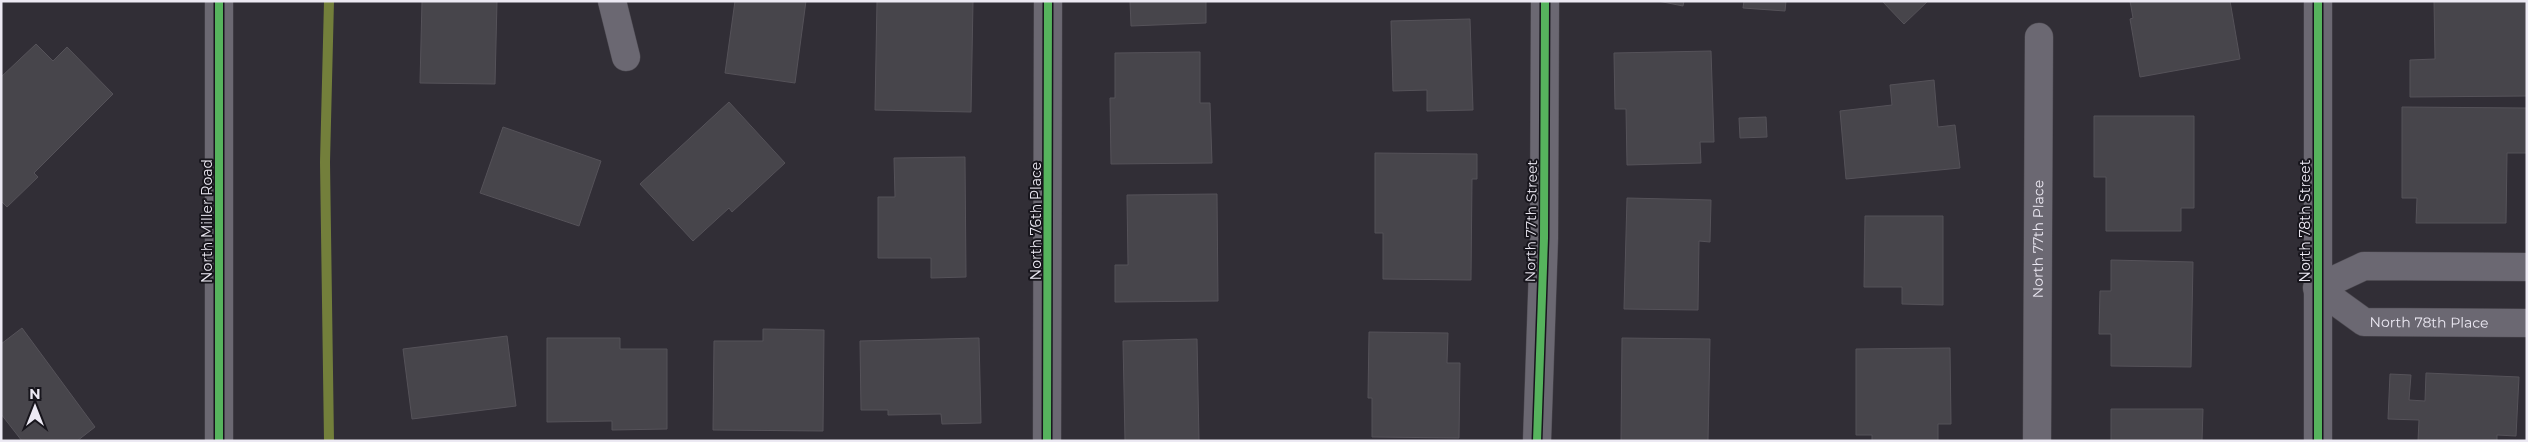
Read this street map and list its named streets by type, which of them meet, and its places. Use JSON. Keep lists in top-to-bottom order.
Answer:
{
  "streets": {
    "street": [
      "North Miller Road",
      "North 76th Place",
      "North 77th Street",
      "North 78th Street",
      "North 77th Place",
      "North 78th Place"
    ]
  },
  "crossings": [
    ["North 78th Street", "North 78th Place"]
  ],
  "north": "top"
}
